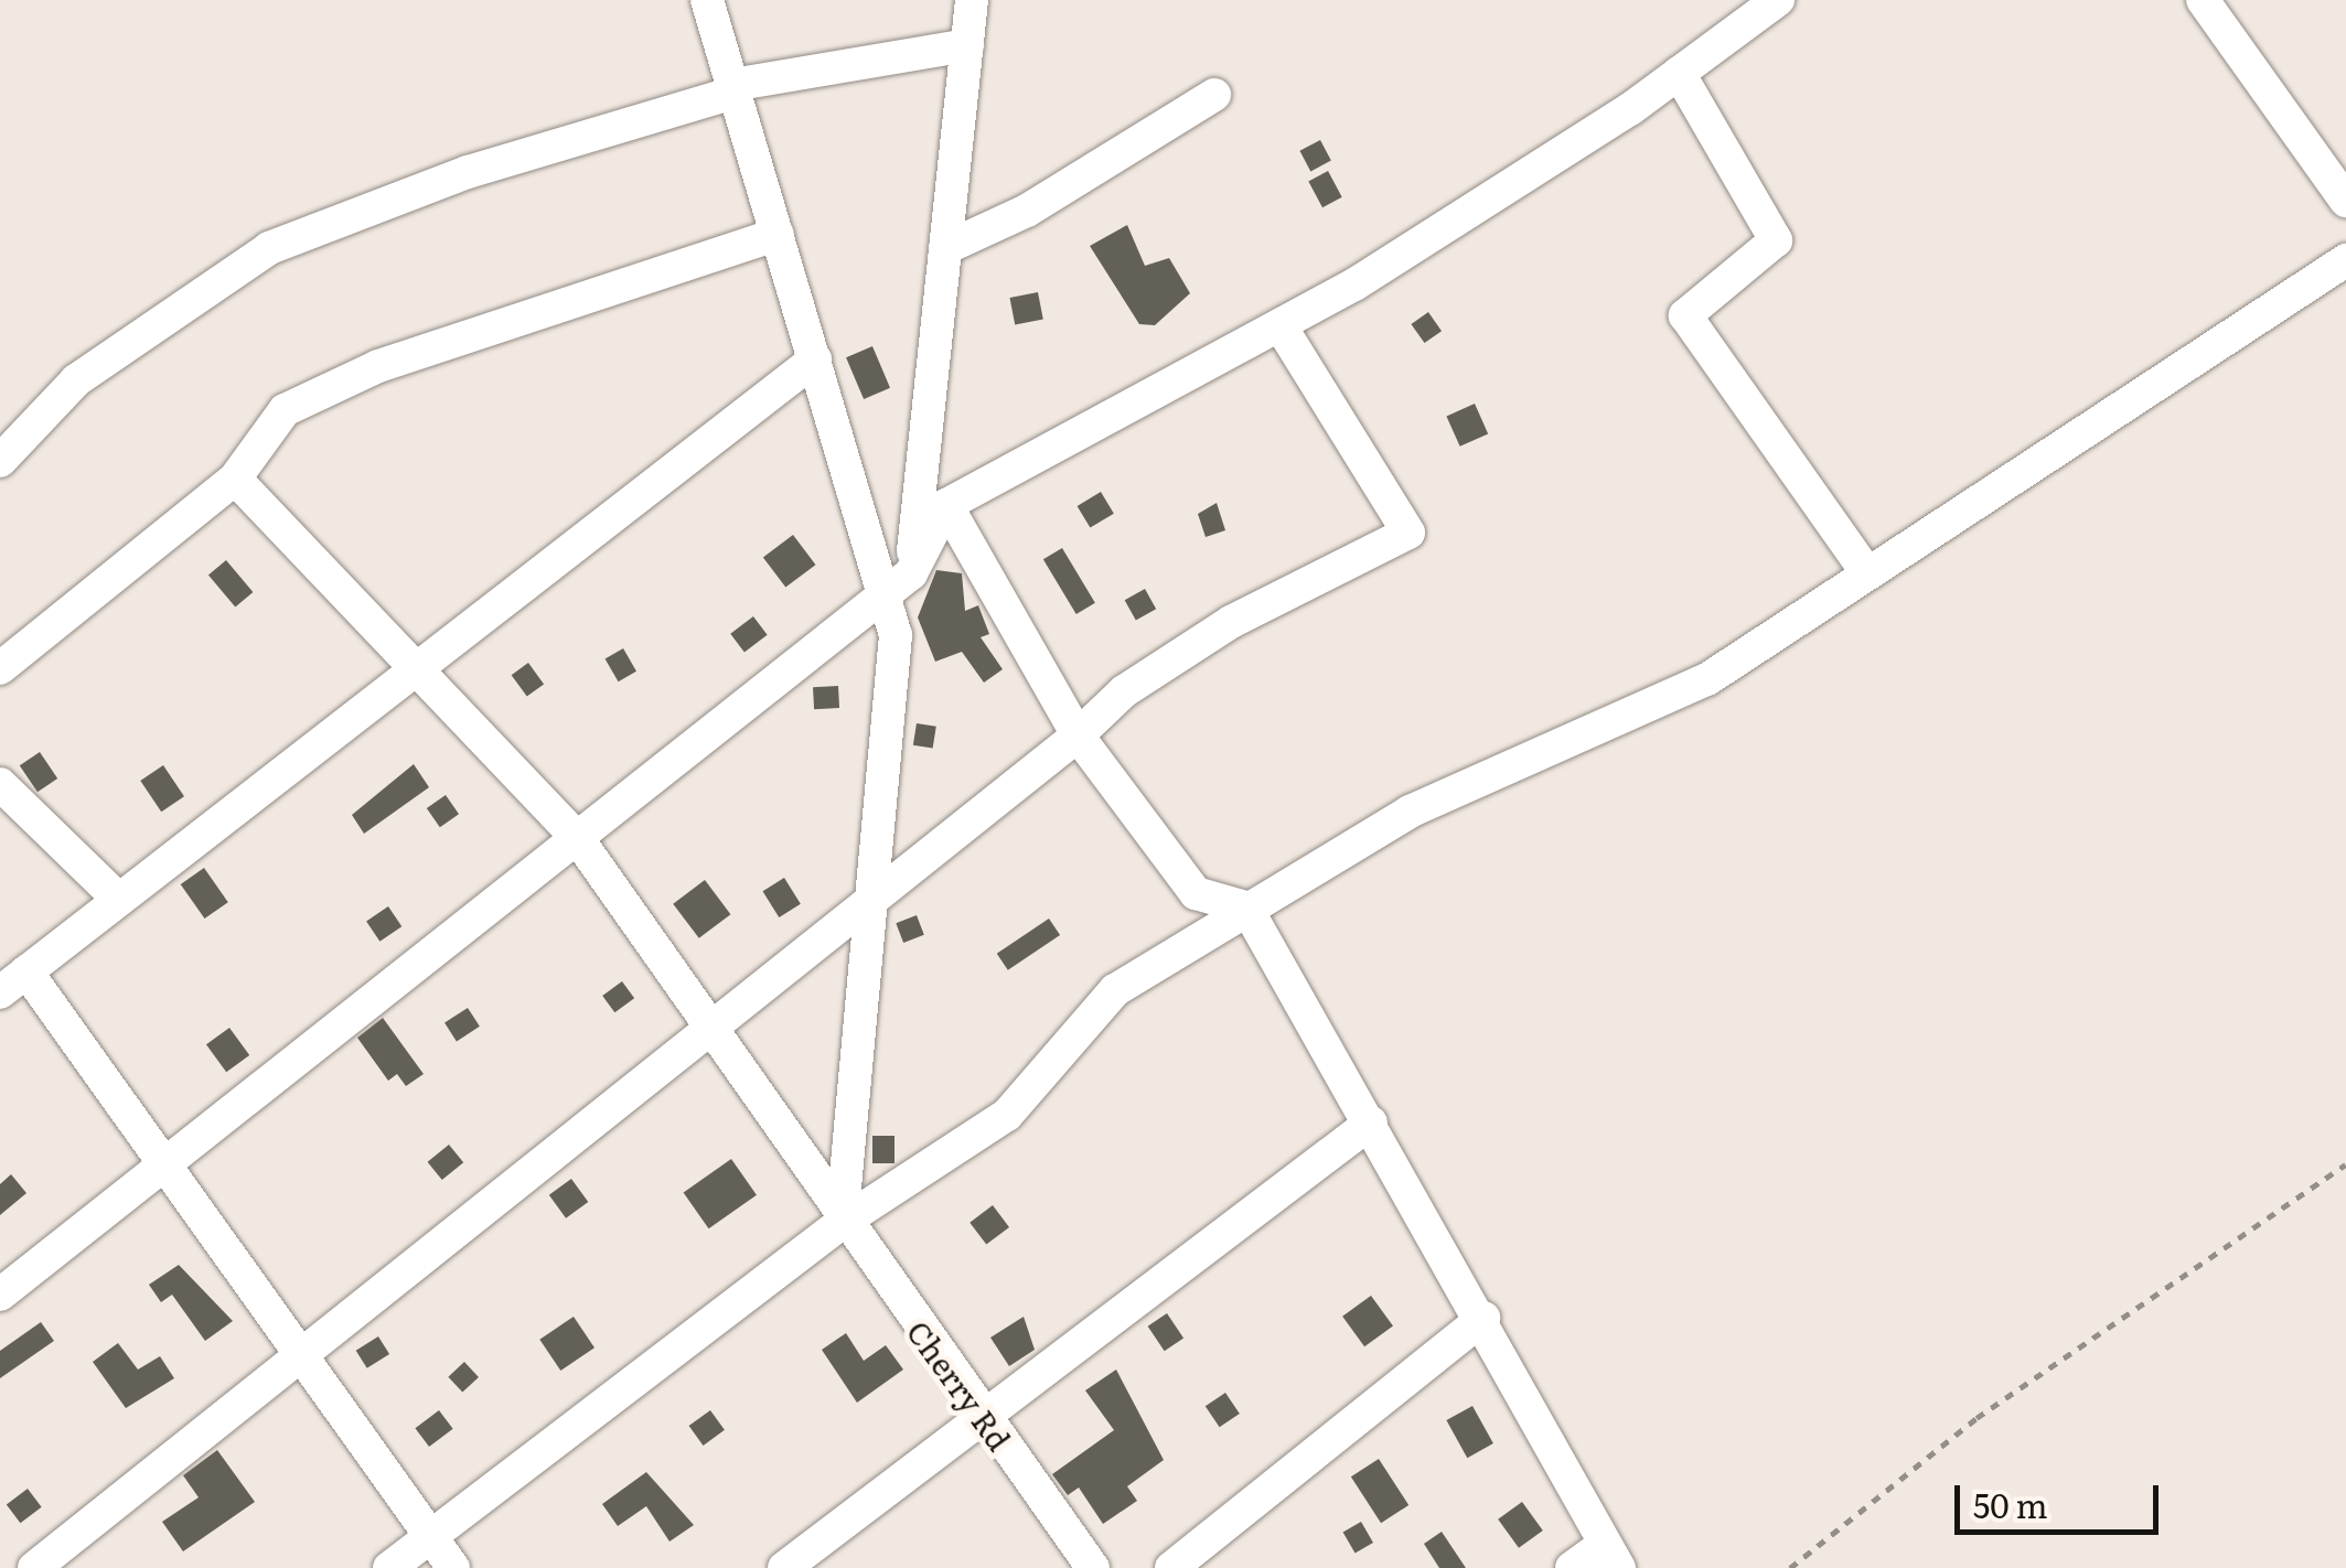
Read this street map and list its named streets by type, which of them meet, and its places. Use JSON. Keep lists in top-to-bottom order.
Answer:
{
  "streets": {
    "street": ["Cherry Rd"]
  },
  "scale_bar": "50 m"
}
